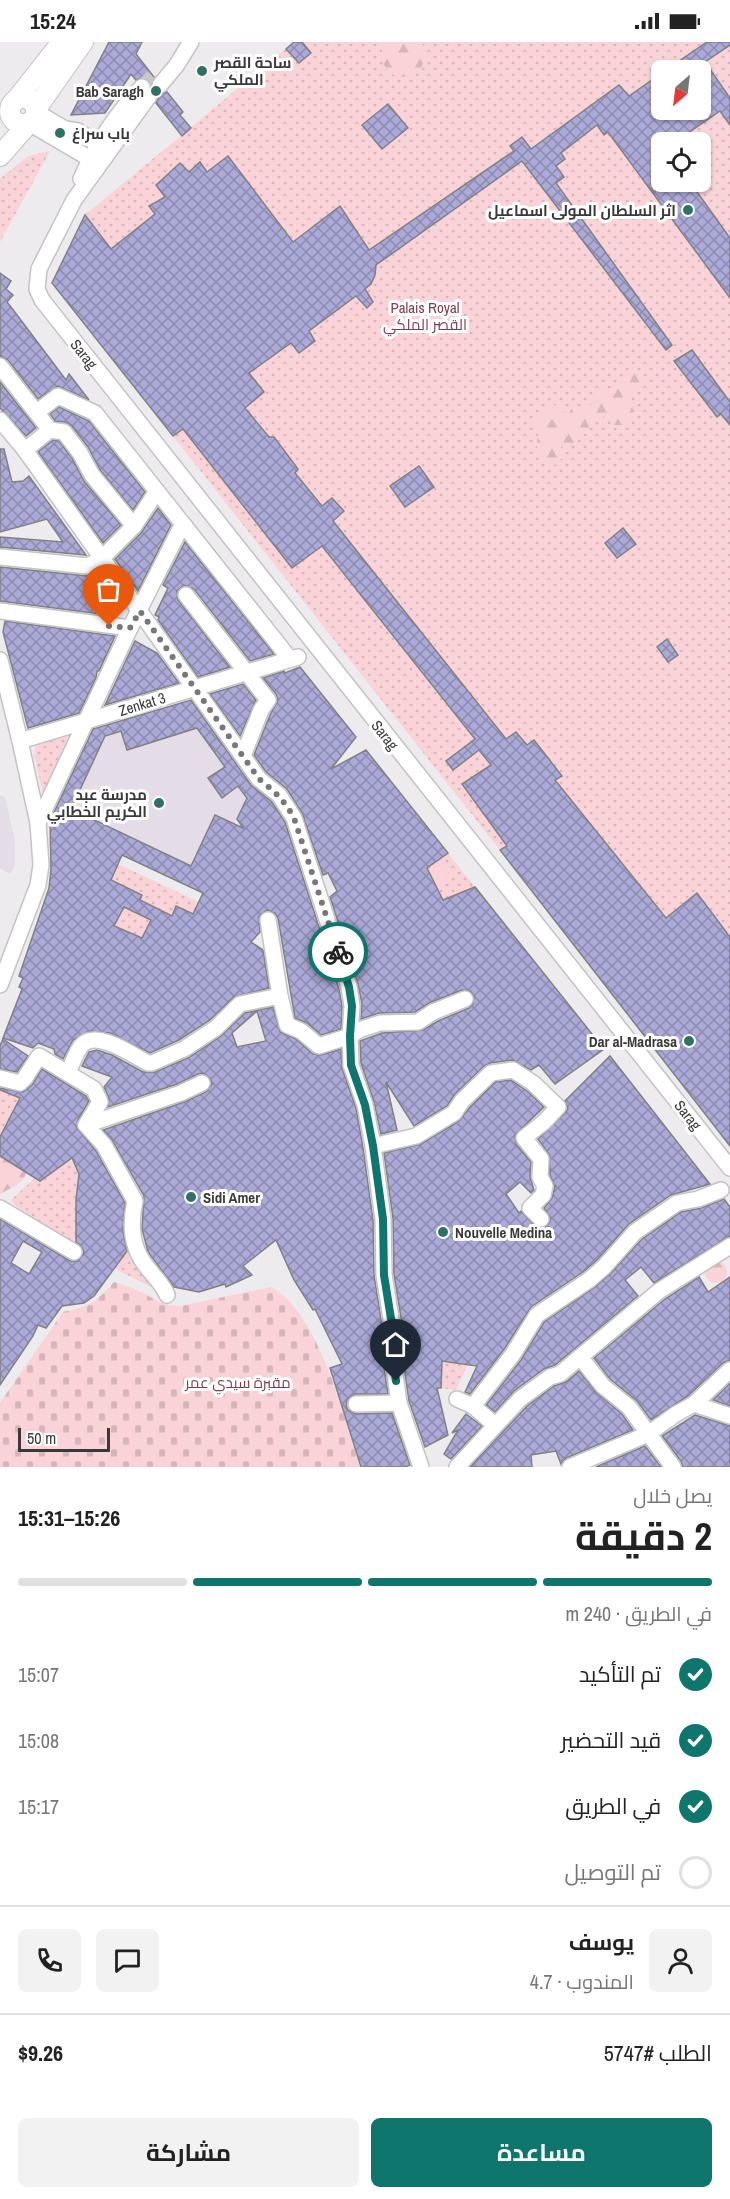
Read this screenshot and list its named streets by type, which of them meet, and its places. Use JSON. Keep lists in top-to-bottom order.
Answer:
{
  "streets": {
    "street": ["Sarag", "Zenkat 3"]
  },
  "parks": ["Palais Royal القصر الملكي", "مقبرة سيدي عمر"],
  "places": [
    "ساحة القصر الملكي",
    "Bab Saragh",
    "باب سراغ",
    "اثر السلطان المولى اسماعيل",
    "مدرسة عبد الكريم الخطابي",
    "Dar al-Madrasa",
    "Sidi Amer",
    "Nouvelle Medina"
  ],
  "scale_bar": "50 m",
  "north": "bottom left",
  "page": {
    "status": "15:24",
    "scale": "50 m",
    "heading": ["2 دقيقة", "يصل خلال", "15:26–15:31"],
    "panel": [
      "يوسف",
      "المندوب · 4.7",
      "الطلب #5747",
      "$9.26"
    ],
    "bar": "في الطريق · 240 m",
    "list": [
      ["تم التأكيد", "15:07"],
      ["قيد التحضير", "15:08"],
      ["في الطريق", "15:17"],
      "تم التوصيل"
    ],
    "buttons": ["مساعدة", "مشاركة"]
  }
}
